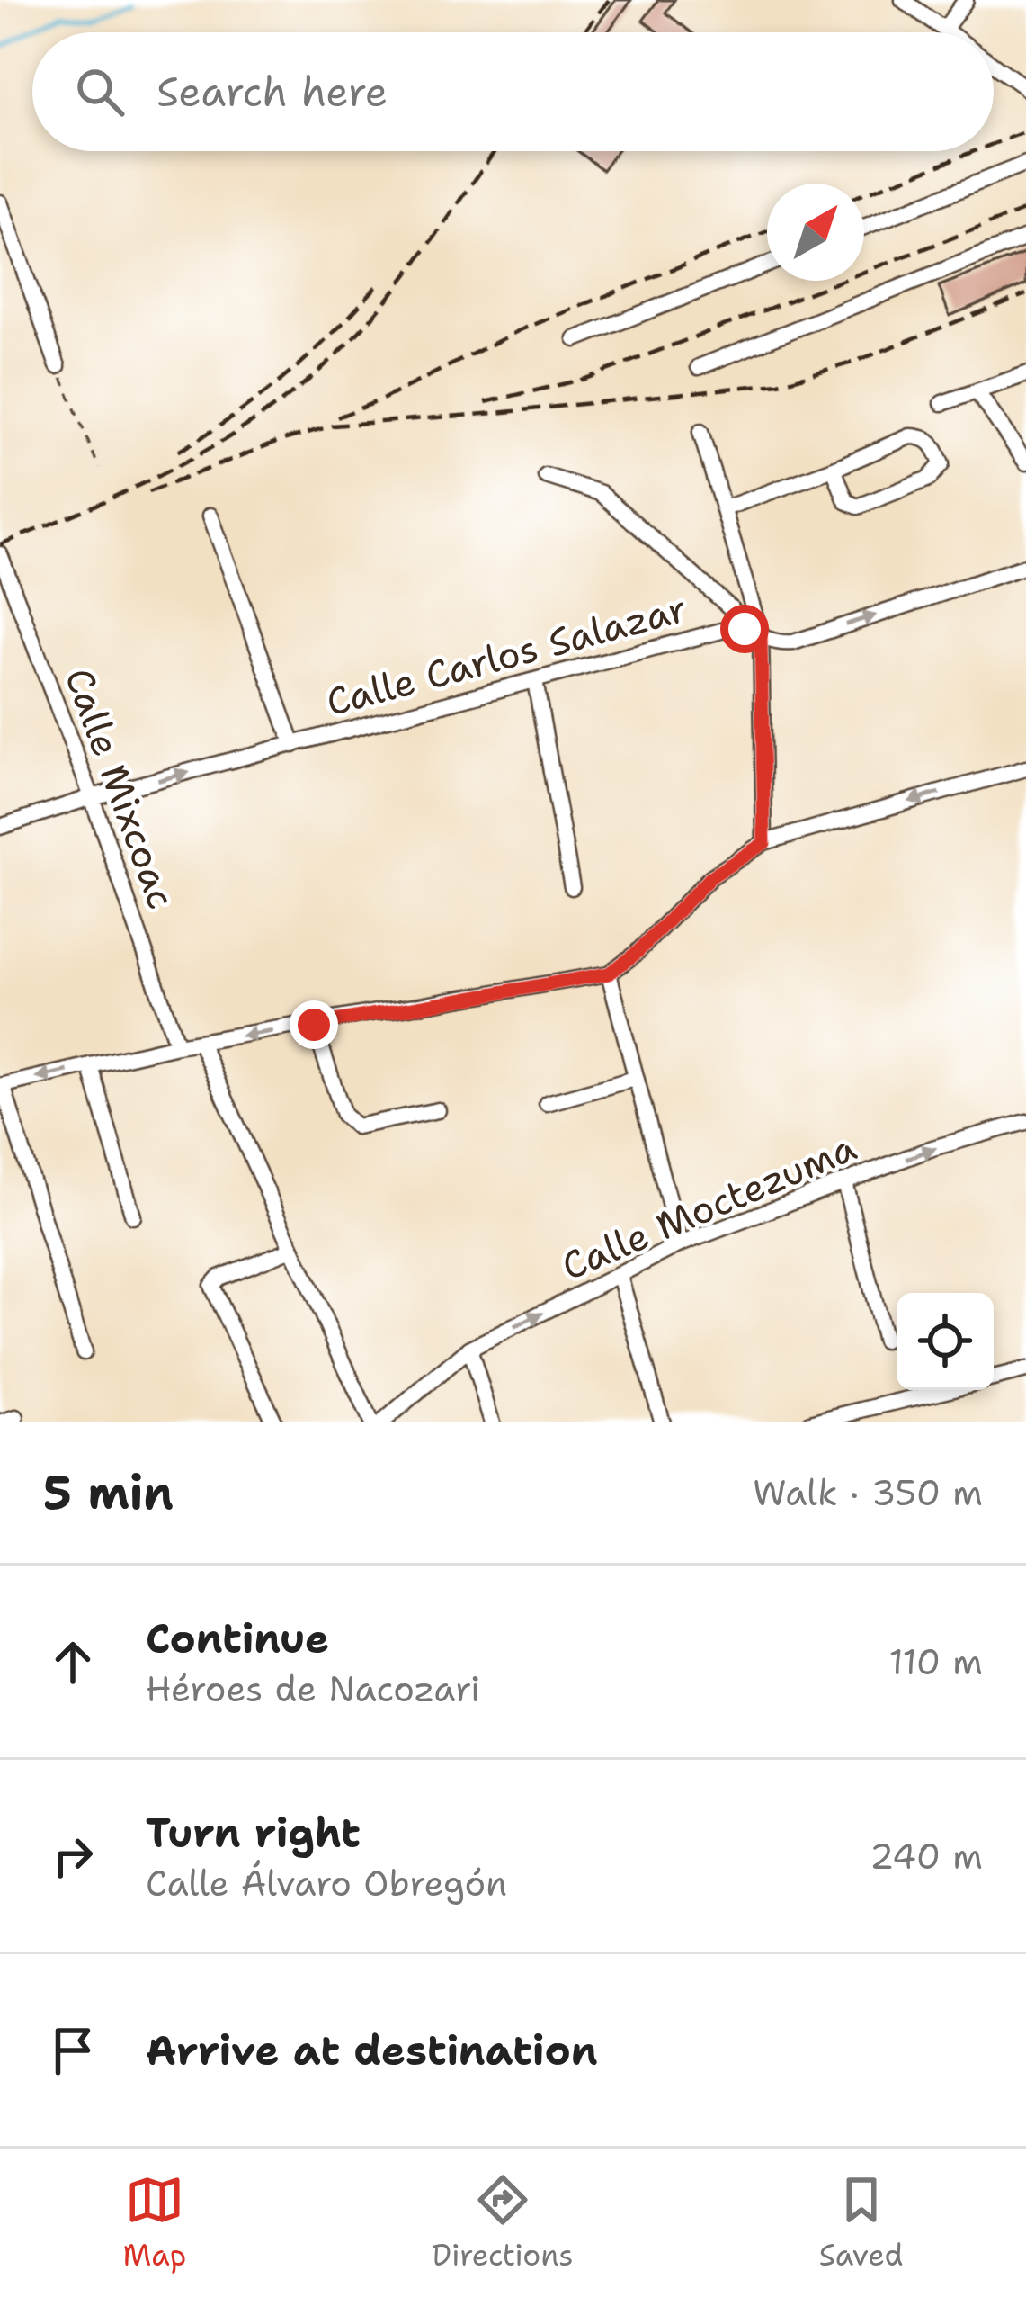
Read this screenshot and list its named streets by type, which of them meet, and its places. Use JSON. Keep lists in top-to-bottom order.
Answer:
{
  "streets": {
    "street": ["Calle Carlos Salazar", "Calle Mixcoac", "Calle Moctezuma"]
  },
  "crossings": [
    ["Calle Carlos Salazar", "Calle Mixcoac"]
  ],
  "one_way": ["Calle Carlos Salazar", "Calle Moctezuma"],
  "north": "top right",
  "page": {
    "search": "Search here",
    "heading": ["5 min", "Walk · 350 m"],
    "list": [
      ["Continue", "Héroes de Nacozari", "110 m"],
      ["Turn right", "Calle Álvaro Obregón", "240 m"],
      "Arrive at destination"
    ],
    "nav": ["Map", "Directions", "Saved"]
  }
}
